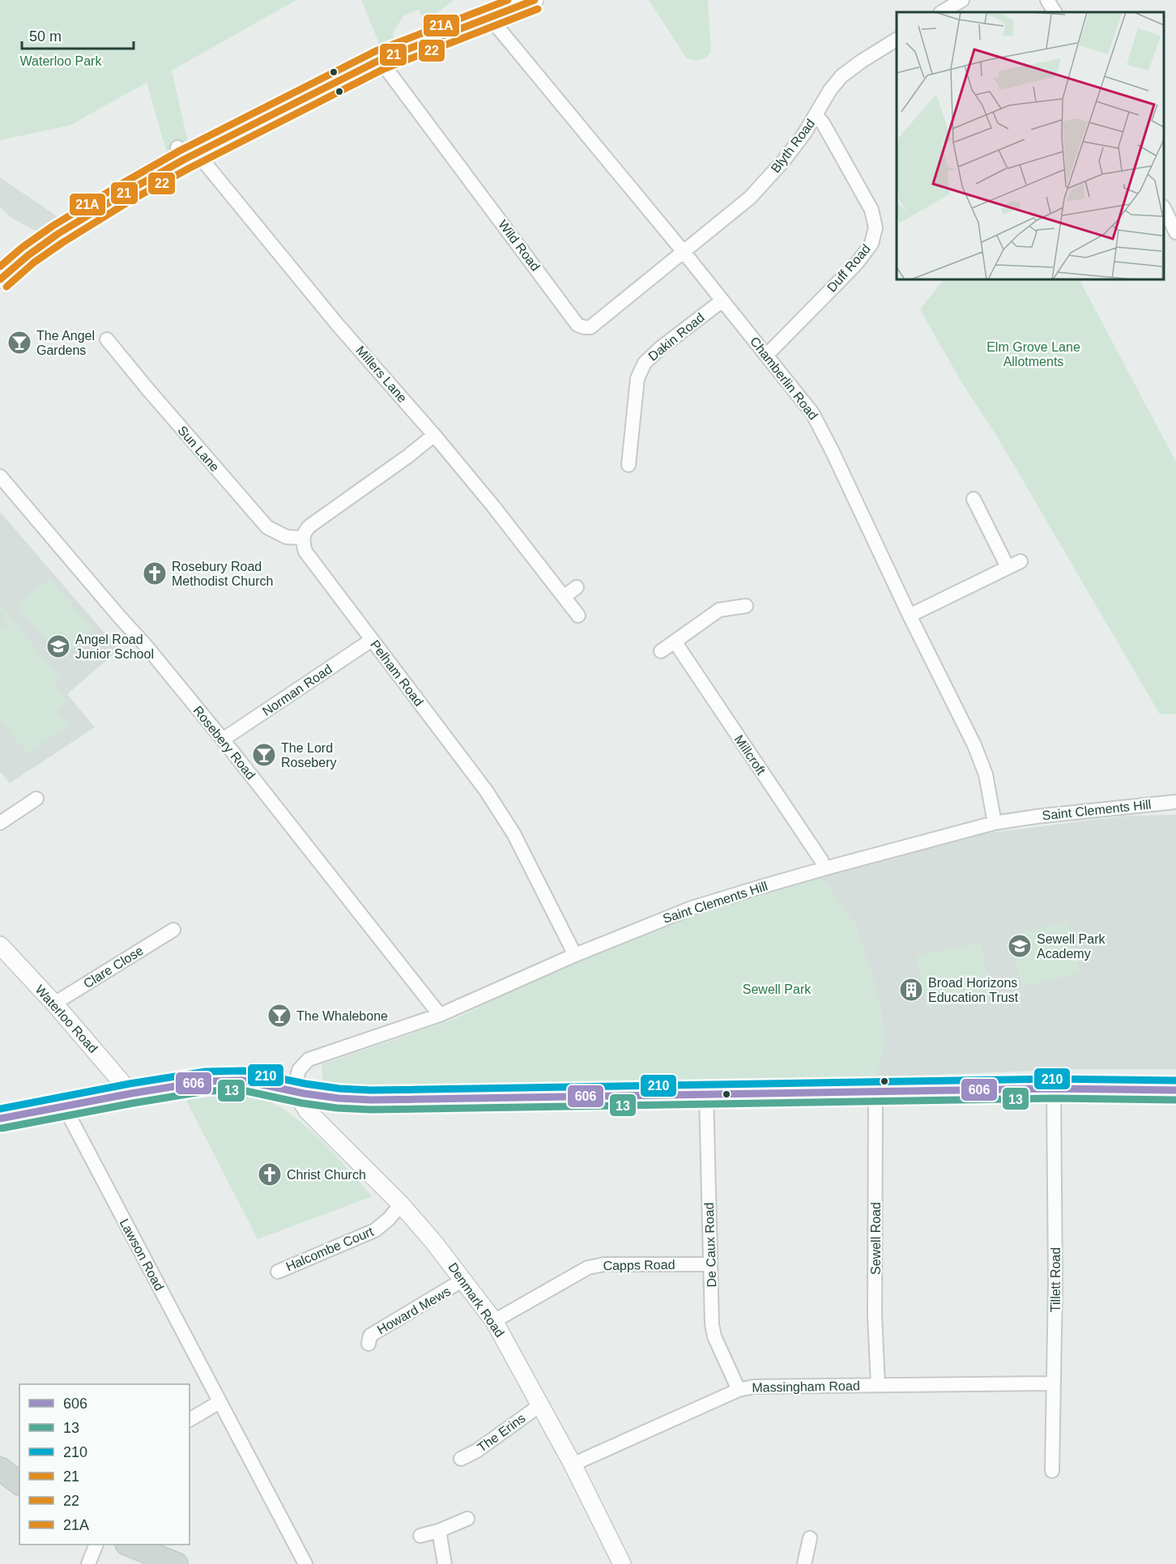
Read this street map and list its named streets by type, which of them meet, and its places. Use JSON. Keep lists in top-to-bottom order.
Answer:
{
  "streets": {
    "street": [
      "Blyth Road",
      "Wild Road",
      "Duff Road",
      "Dakin Road",
      "Millers Lane",
      "Chamberlin Road",
      "Sun Lane",
      "Pelham Road",
      "Norman Road",
      "Rosebery Road",
      "Millcroft",
      "Saint Clements Hill",
      "Clare Close",
      "Waterloo Road",
      "Sewell Road",
      "De Caux Road",
      "Halcombe Court",
      "Lawson Road",
      "Capps Road",
      "Tillett Road",
      "Denmark Road",
      "Howard Mews",
      "Massingham Road",
      "The Erins"
    ]
  },
  "crossings": [
    ["Blyth Road", "Wild Road"],
    ["Blyth Road", "Duff Road"],
    ["Blyth Road", "Chamberlin Road"],
    ["Wild Road", "Chamberlin Road"],
    ["Duff Road", "Chamberlin Road"],
    ["Dakin Road", "Chamberlin Road"],
    ["Chamberlin Road", "Saint Clements Hill"],
    ["Sun Lane", "Pelham Road"],
    ["Pelham Road", "Norman Road"],
    ["Pelham Road", "Saint Clements Hill"],
    ["Norman Road", "Rosebery Road"],
    ["Rosebery Road", "Saint Clements Hill"],
    ["Millcroft", "Saint Clements Hill"],
    ["Saint Clements Hill", "Denmark Road"],
    ["Clare Close", "Waterloo Road"],
    ["Sewell Road", "Massingham Road"],
    ["De Caux Road", "Capps Road"],
    ["De Caux Road", "Massingham Road"],
    ["Halcombe Court", "Denmark Road"],
    ["Capps Road", "Denmark Road"],
    ["Tillett Road", "Massingham Road"],
    ["Denmark Road", "Howard Mews"],
    ["Denmark Road", "Massingham Road"],
    ["Denmark Road", "The Erins"]
  ],
  "parks": ["Waterloo Park", "Elm Grove Lane Allotments", "Sewell Park"],
  "places": {
    "bar": ["The Angel Gardens", "The Lord Rosebery", "The Whalebone"],
    "church": ["Rosebury Road Methodist Church", "Christ Church"],
    "school or university": ["Angel Road Junior School", "Sewell Park Academy"],
    "building": ["Broad Horizons Education Trust"]
  },
  "lines": [
    "transit line 21",
    "transit line 21A",
    "transit line 22",
    "transit line 210",
    "transit line 606",
    "transit line 13"
  ],
  "legend": [
    "606",
    "13",
    "210",
    "21",
    "22",
    "21A"
  ],
  "scale_bar": "50 m"
}
